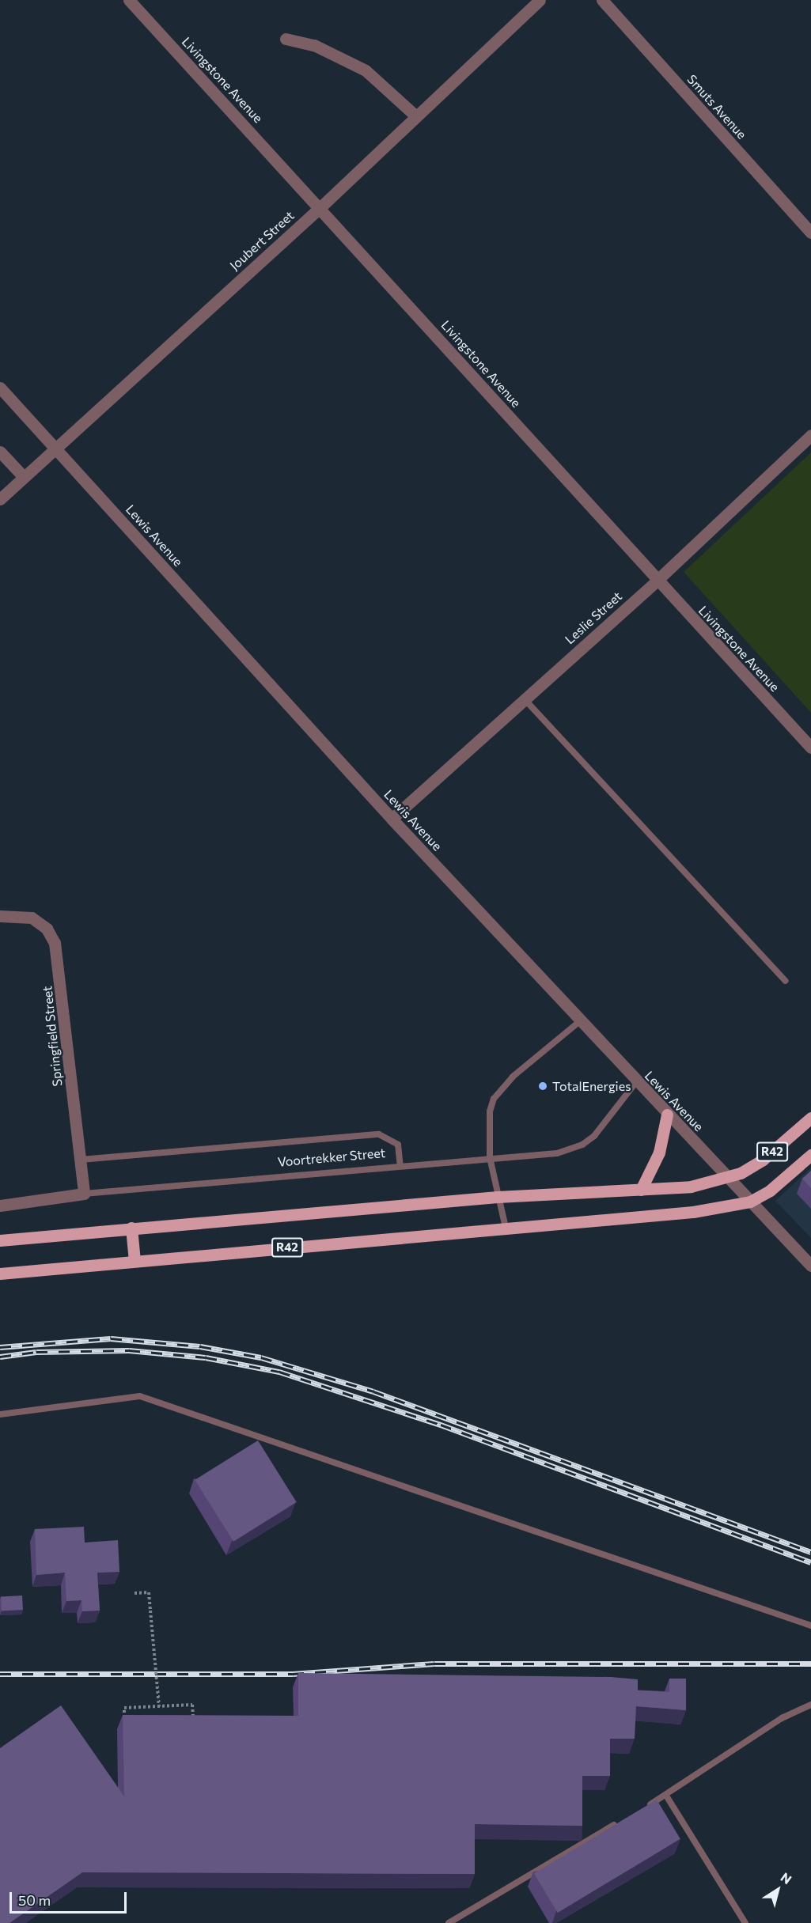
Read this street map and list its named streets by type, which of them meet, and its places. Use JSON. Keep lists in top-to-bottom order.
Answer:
{
  "streets": {
    "main road": ["R42"],
    "street": [
      "Livingstone Avenue",
      "Smuts Avenue",
      "Joubert Street",
      "Lewis Avenue",
      "Leslie Street",
      "Springfield Street",
      "Voortrekker Street"
    ]
  },
  "crossings": [
    ["Livingstone Avenue", "Joubert Street"],
    ["Livingstone Avenue", "Leslie Street"],
    ["Joubert Street", "Lewis Avenue"],
    ["Lewis Avenue", "Leslie Street"],
    ["Lewis Avenue", "R42"],
    ["Lewis Avenue", "Voortrekker Street"],
    ["Springfield Street", "Voortrekker Street"]
  ],
  "places": ["TotalEnergies"],
  "scale_bar": "50 m",
  "north": "top right"
}
